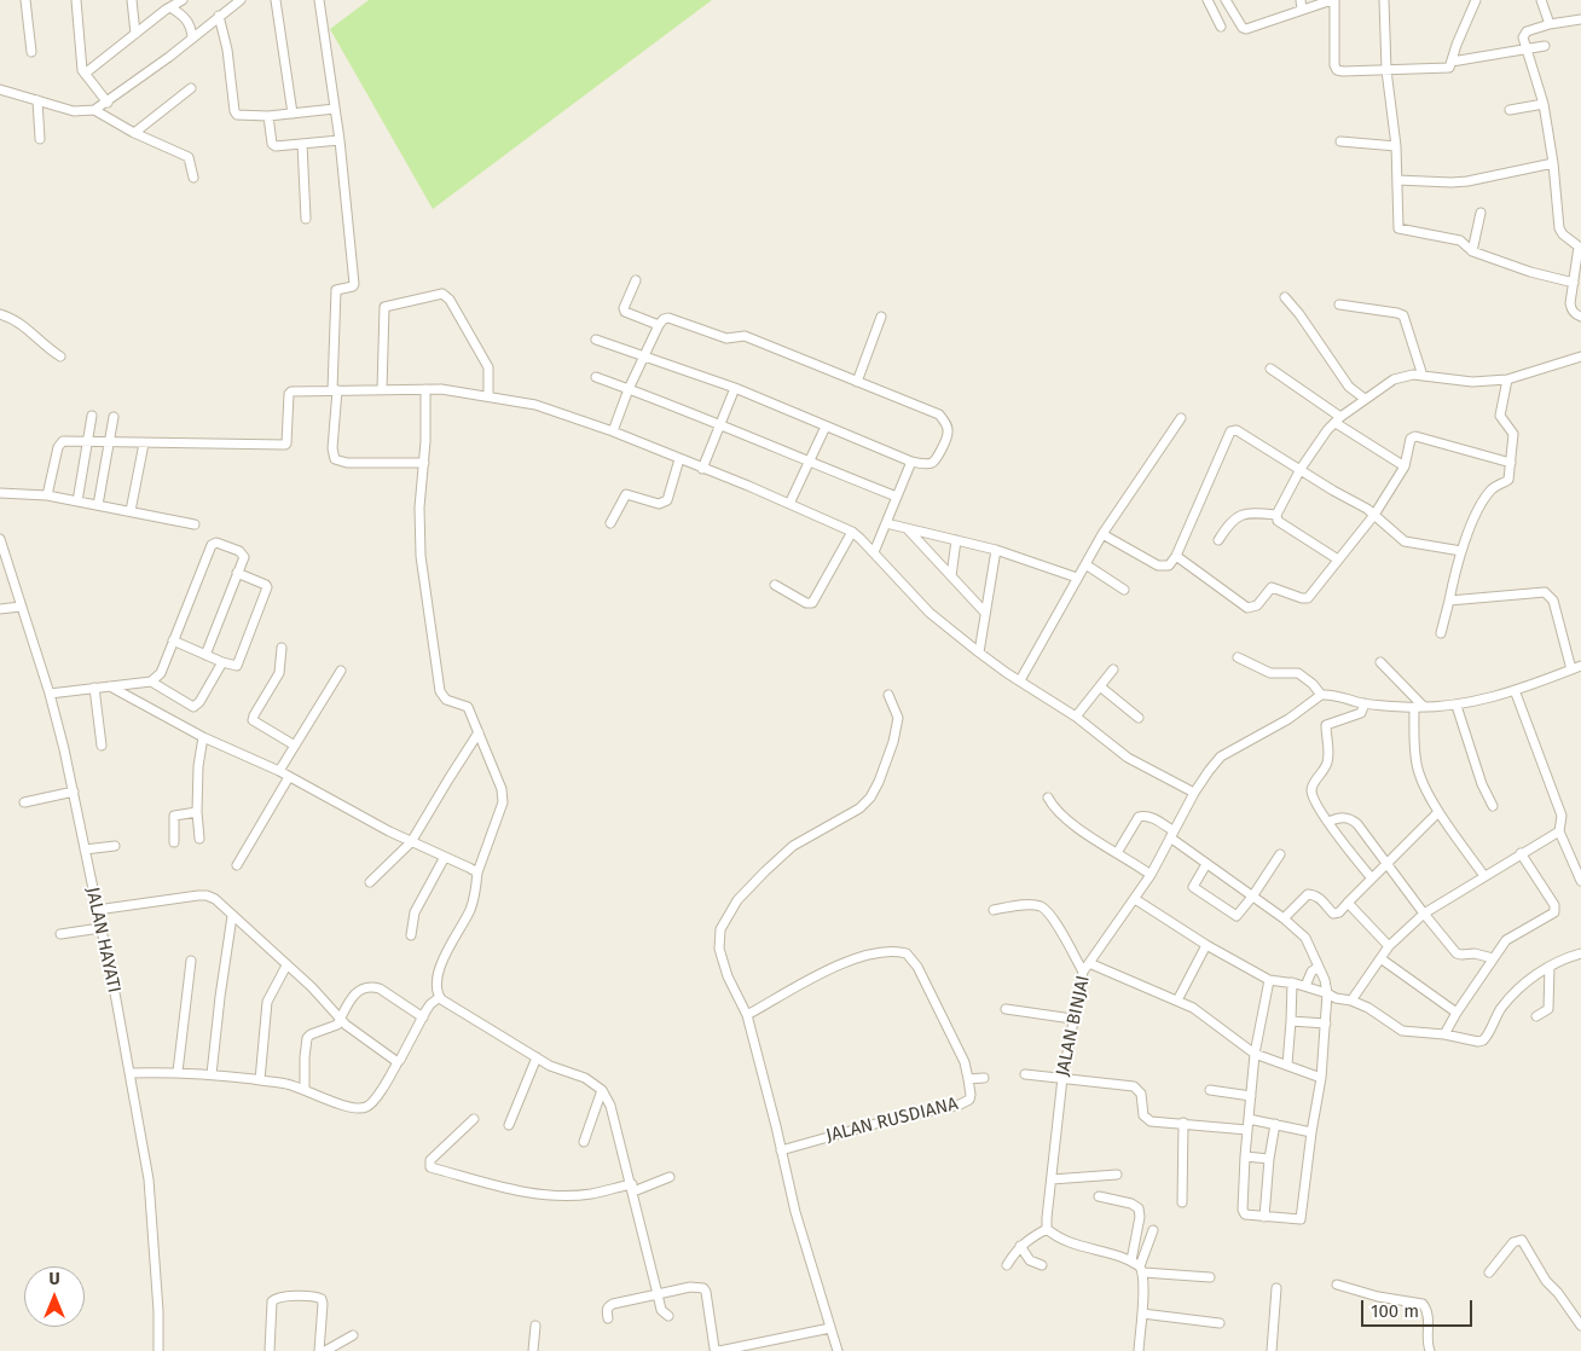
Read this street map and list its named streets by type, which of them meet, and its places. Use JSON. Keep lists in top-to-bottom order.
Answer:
{
  "streets": {
    "street": ["JALAN HAYATI", "JALAN BINJAI", "JALAN RUSDIANA"]
  },
  "scale_bar": "100 m",
  "north": "top"
}
